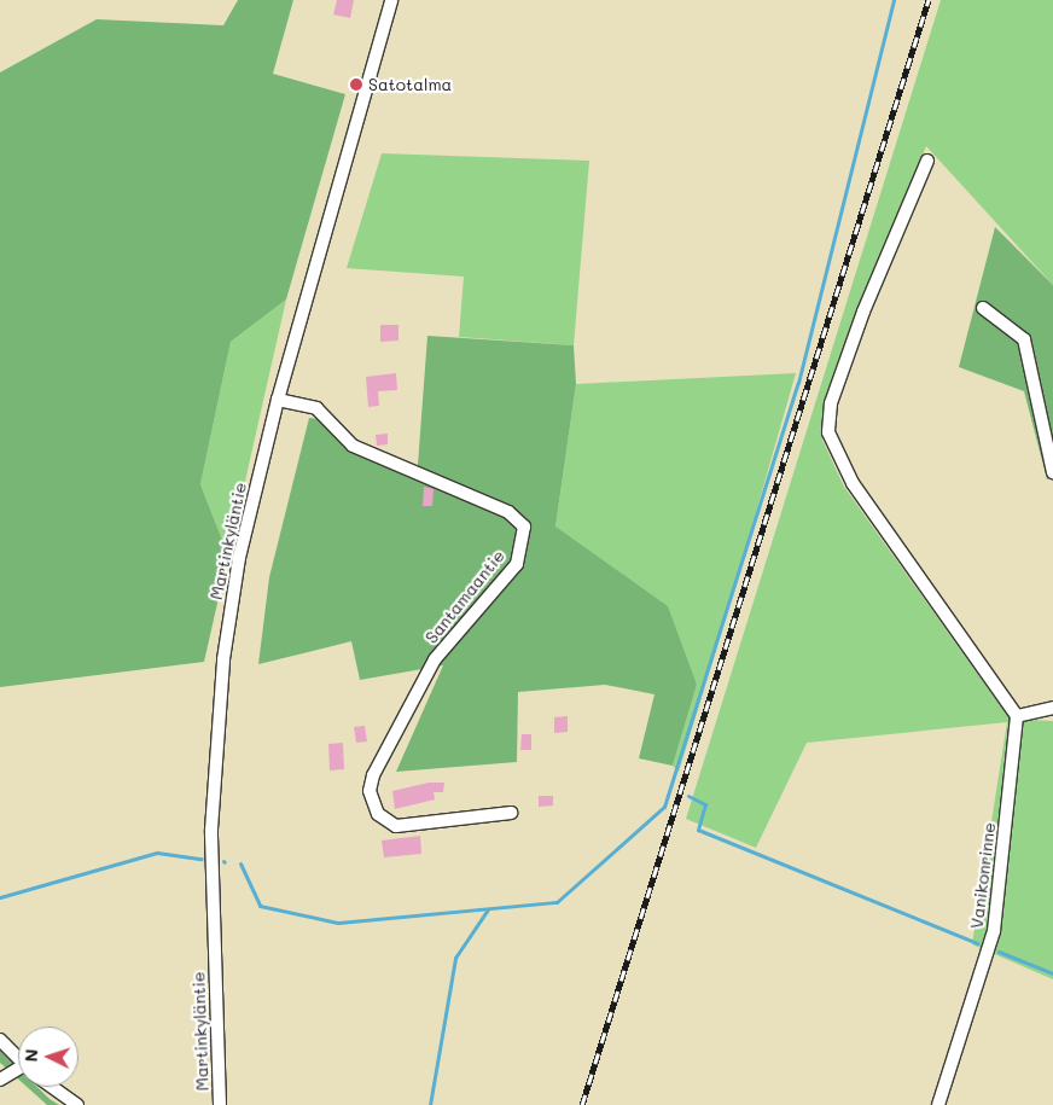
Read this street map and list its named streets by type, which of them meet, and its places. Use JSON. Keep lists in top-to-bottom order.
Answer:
{
  "streets": {
    "street": ["Martinkyläntie", "Santamaantie", "Vanikonrinne"]
  },
  "crossings": [
    ["Martinkyläntie", "Santamaantie"]
  ],
  "places": ["Satotalma"],
  "north": "left"
}
